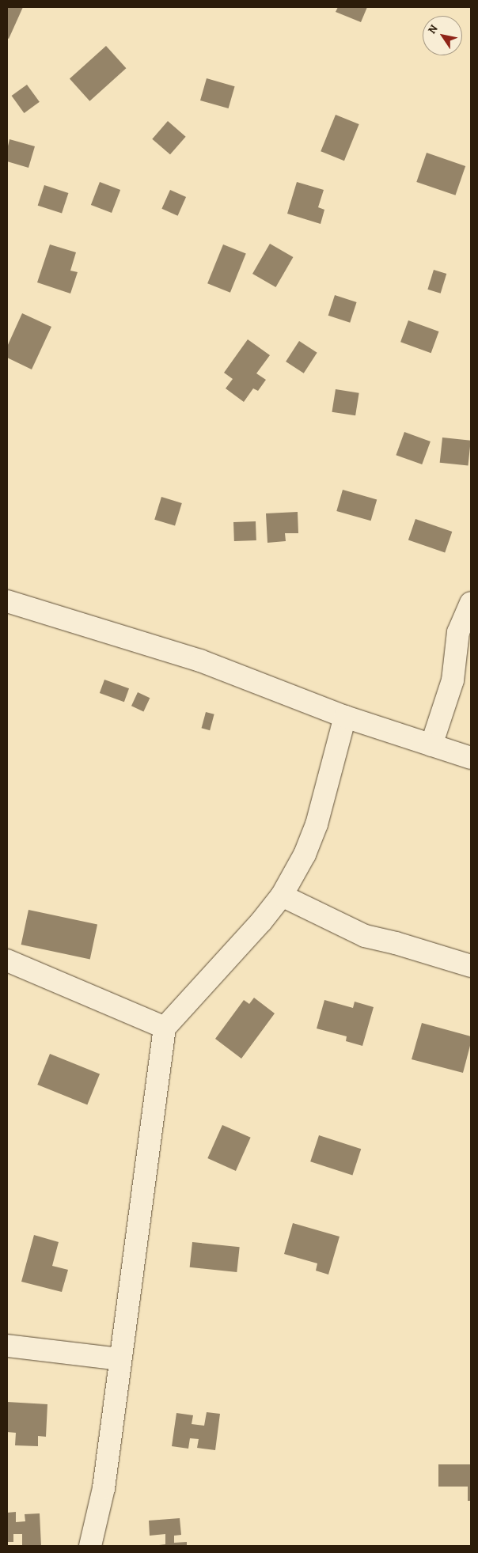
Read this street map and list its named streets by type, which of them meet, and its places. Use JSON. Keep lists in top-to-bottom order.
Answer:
{
  "north": "top left"
}
